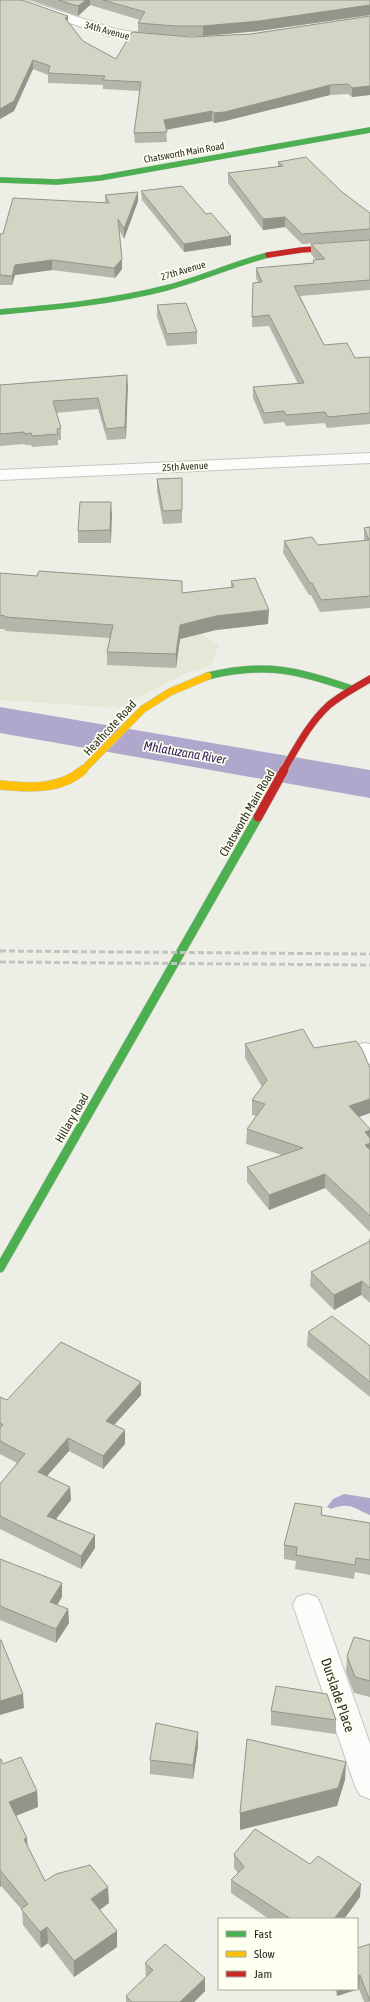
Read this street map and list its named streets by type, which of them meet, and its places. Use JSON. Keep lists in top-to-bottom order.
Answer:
{
  "streets": {
    "street": [
      "34th Avenue",
      "Chatsworth Main Road",
      "27th Avenue",
      "25th Avenue",
      "Heathcote Road",
      "Hillary Road",
      "Durslade Place"
    ]
  },
  "crossings": [
    ["Chatsworth Main Road", "Heathcote Road"],
    ["Chatsworth Main Road", "Hillary Road"]
  ],
  "water": ["Mhlatuzana River"],
  "legend": ["Fast", "Slow", "Jam"]
}
